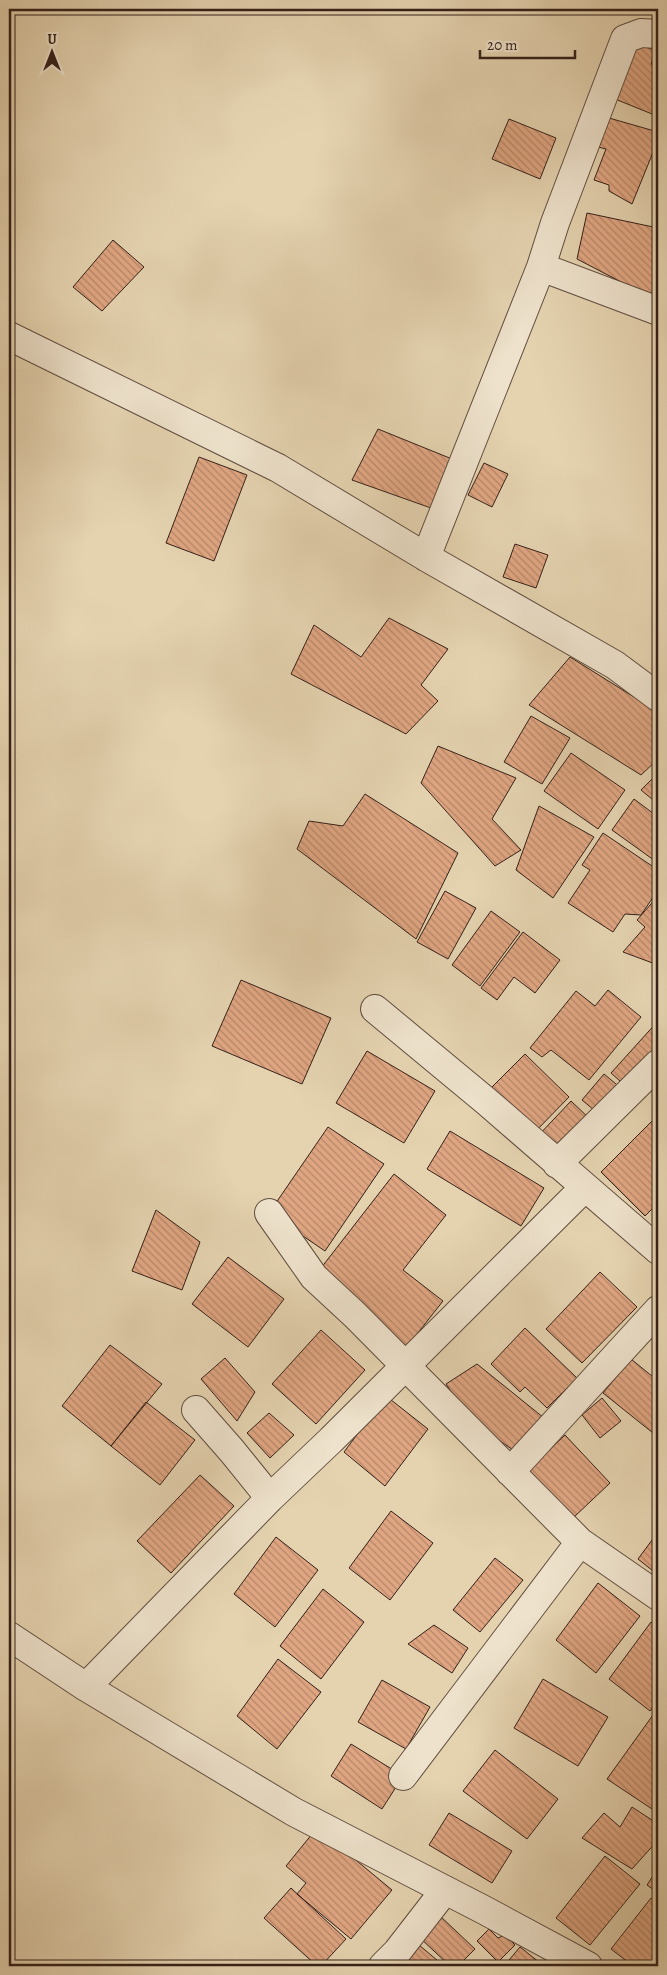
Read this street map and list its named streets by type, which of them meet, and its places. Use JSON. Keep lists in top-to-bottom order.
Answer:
{
  "scale_bar": "20 m",
  "north": "top"
}
